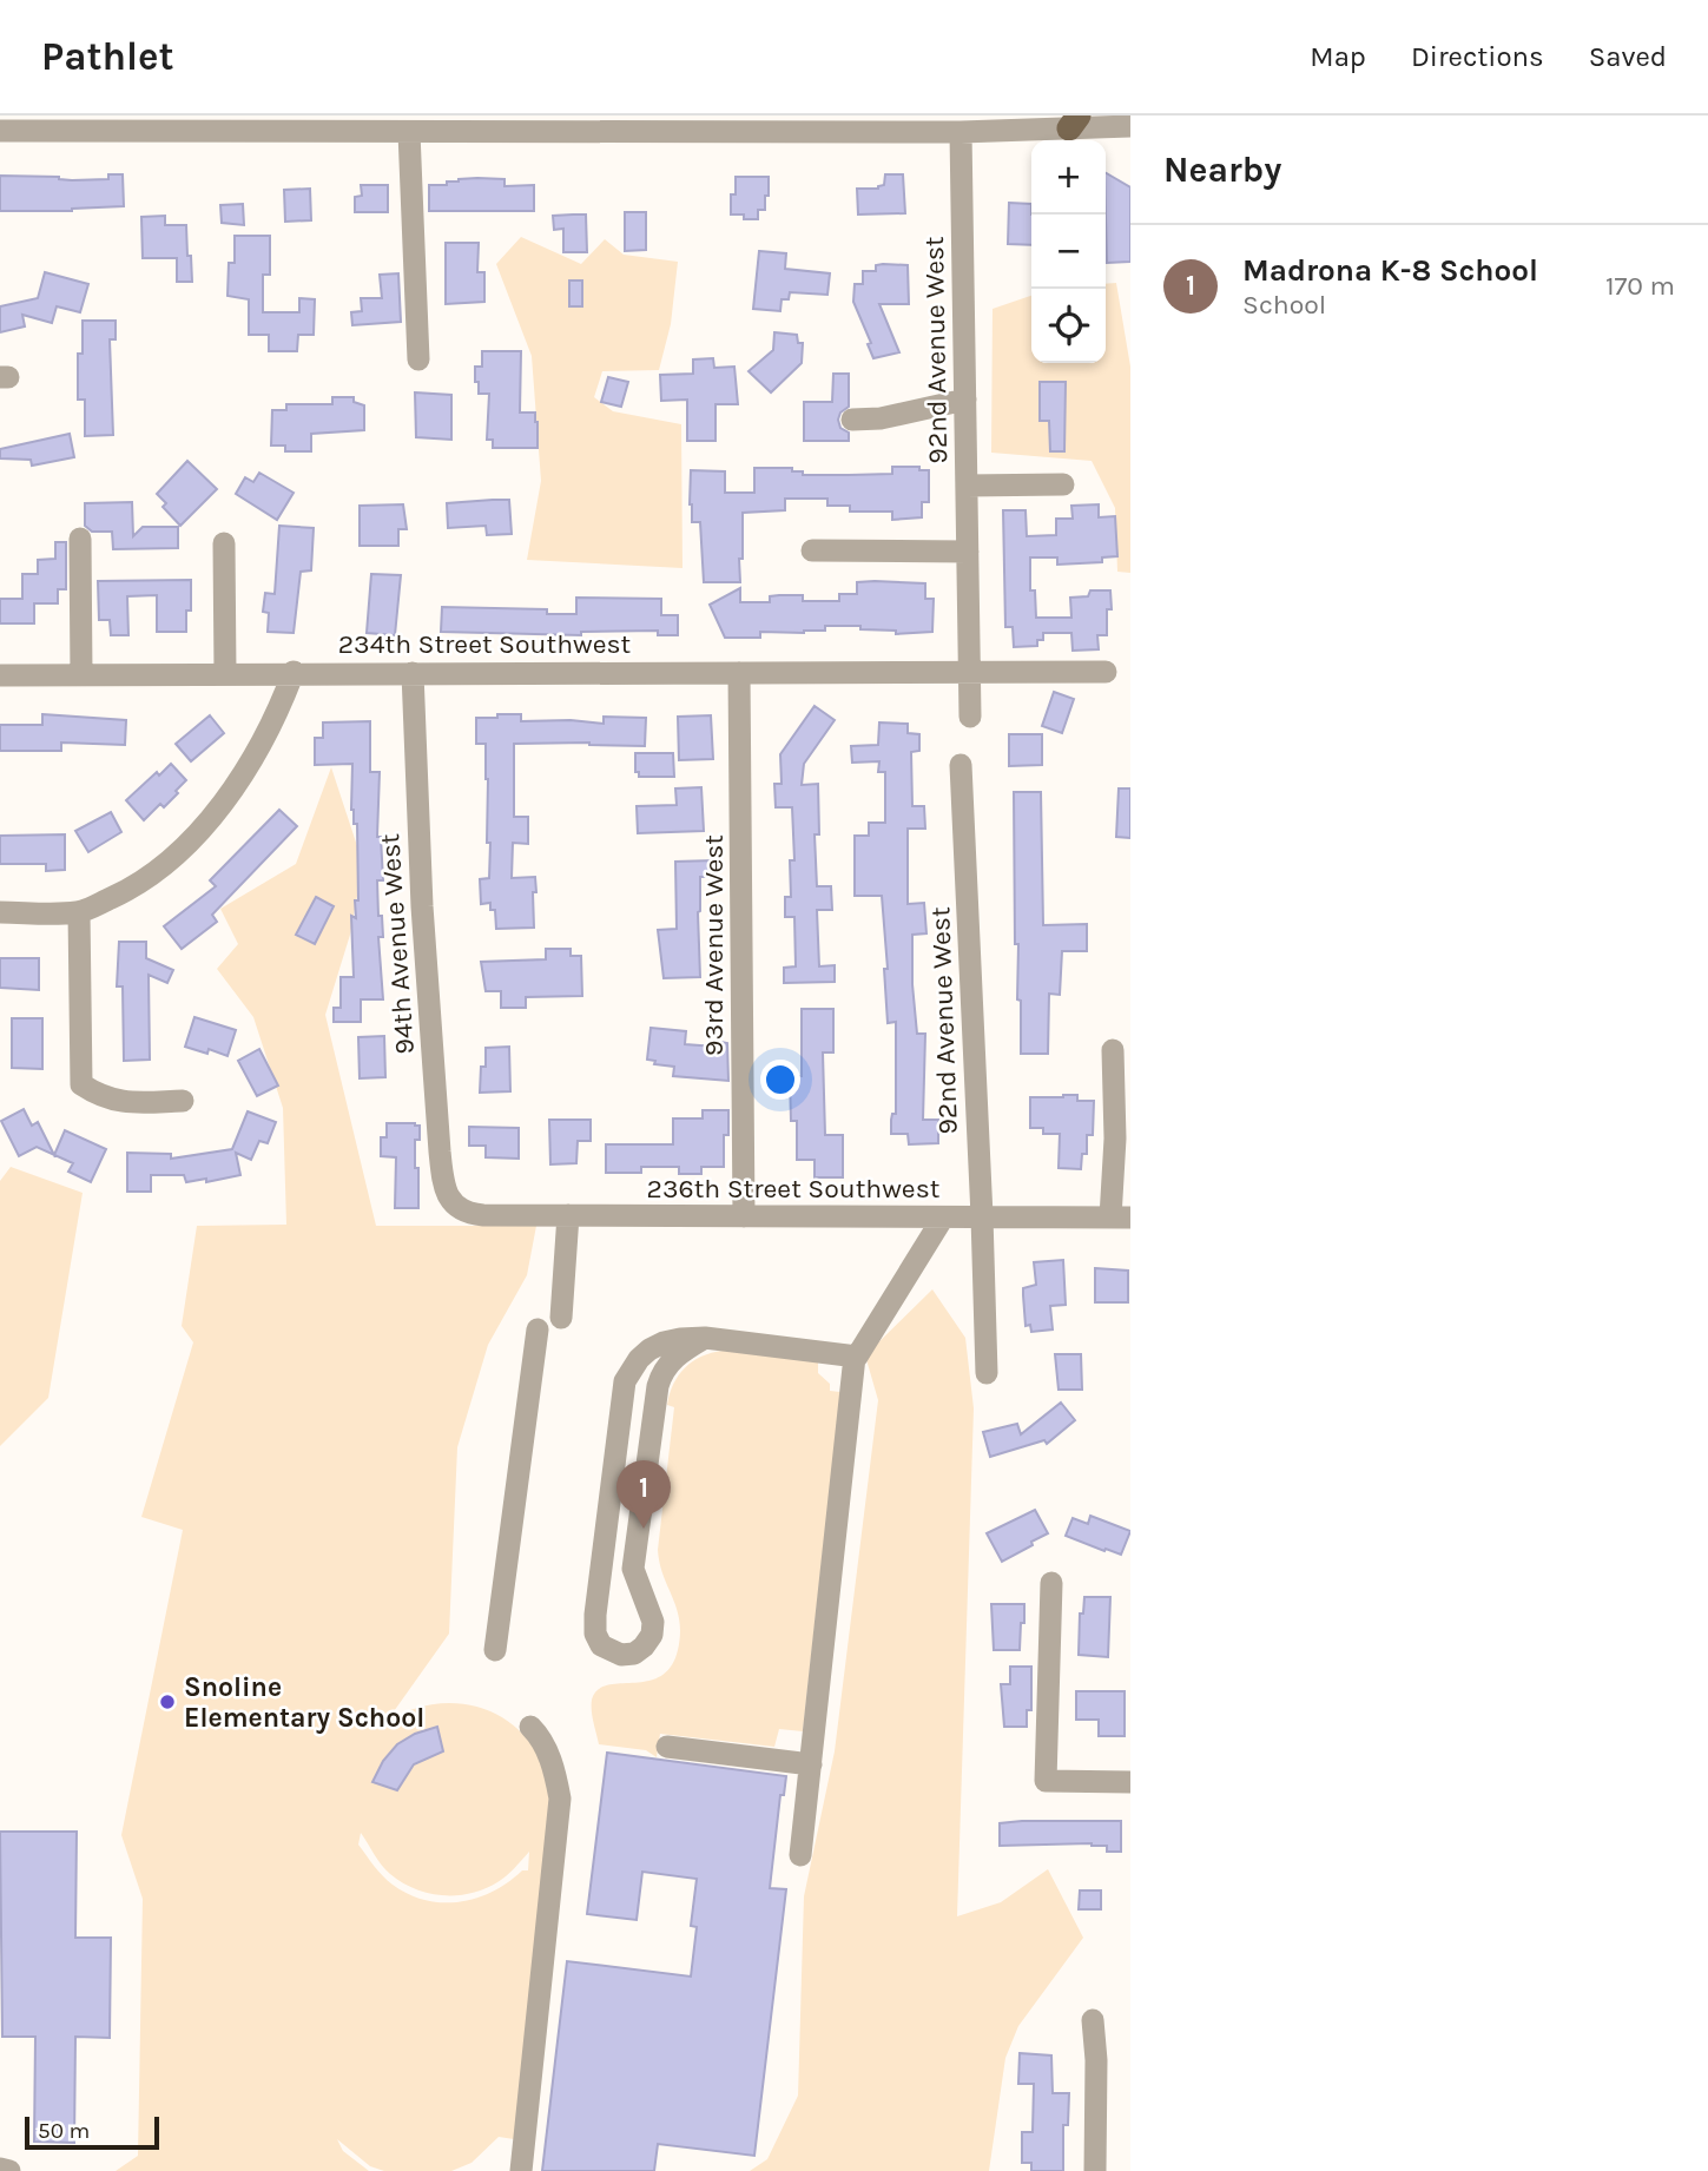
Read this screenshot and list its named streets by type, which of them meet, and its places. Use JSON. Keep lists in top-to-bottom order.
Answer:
{
  "streets": {
    "street": [
      "92nd Avenue West",
      "234th Street Southwest",
      "94th Avenue West",
      "93rd Avenue West",
      "236th Street Southwest"
    ]
  },
  "crossings": [
    ["92nd Avenue West", "234th Street Southwest"],
    ["92nd Avenue West", "236th Street Southwest"],
    ["234th Street Southwest", "94th Avenue West"],
    ["234th Street Southwest", "93rd Avenue West"],
    ["94th Avenue West", "236th Street Southwest"],
    ["93rd Avenue West", "236th Street Southwest"]
  ],
  "places": ["Snoline Elementary School"],
  "scale_bar": "50 m",
  "page": {
    "header": "Pathlet",
    "nav": ["Map", "Directions", "Saved"],
    "heading": "Nearby",
    "map_buttons": ["+", "−"],
    "list": [
      {
        "mark": "1",
        "name": "Madrona K-8 School",
        "note": "School",
        "value": "170 m"
      }
    ],
    "pins": "1",
    "scale": "50 m"
  }
}
